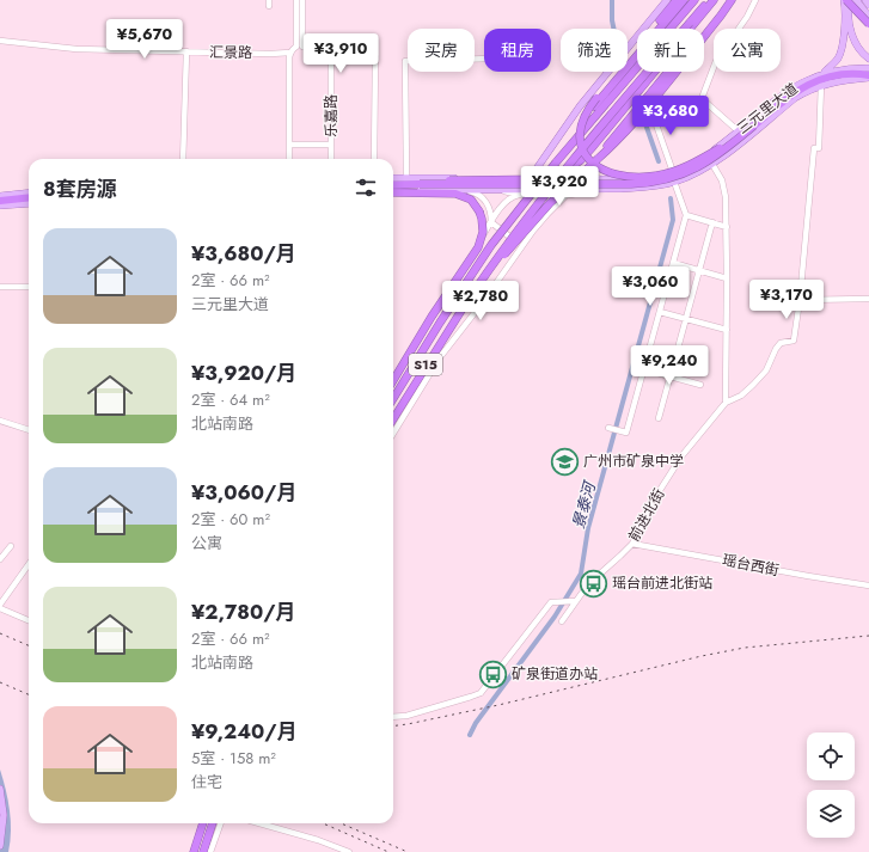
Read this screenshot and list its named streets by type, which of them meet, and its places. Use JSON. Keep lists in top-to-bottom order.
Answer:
{
  "streets": {
    "highway": ["S15"],
    "main road": ["三元里大道"],
    "street": [
      "汇景路",
      "乐嘉路",
      "前进北街",
      "瑶台西街"
    ]
  },
  "crossings": [
    ["前进北街", "瑶台西街"]
  ],
  "water": ["景泰河"],
  "places": {
    "school or university": ["广州市矿泉中学"],
    "bus stop": ["瑶台前进北街站", "矿泉街道办站"]
  },
  "page": {
    "price": [
      "¥5,670",
      "¥3,910",
      "¥3,680",
      "¥3,920",
      "¥3,060",
      "¥3,170",
      "¥2,780",
      "¥9,240"
    ],
    "chip": [
      "买房",
      "租房",
      "筛选",
      "新上",
      "公寓"
    ],
    "heading": "8套房源",
    "list": [
      {
        "name": "¥3,680/月",
        "note": "2室 · 66 m² · 三元里大道"
      },
      {
        "name": "¥3,920/月",
        "note": "2室 · 64 m² · 北站南路"
      },
      {
        "name": "¥3,060/月",
        "note": "2室 · 60 m² · 公寓"
      },
      {
        "name": "¥2,780/月",
        "note": "2室 · 66 m² · 北站南路"
      },
      {
        "name": "¥9,240/月",
        "note": "5室 · 158 m² · 住宅"
      }
    ]
  }
}
